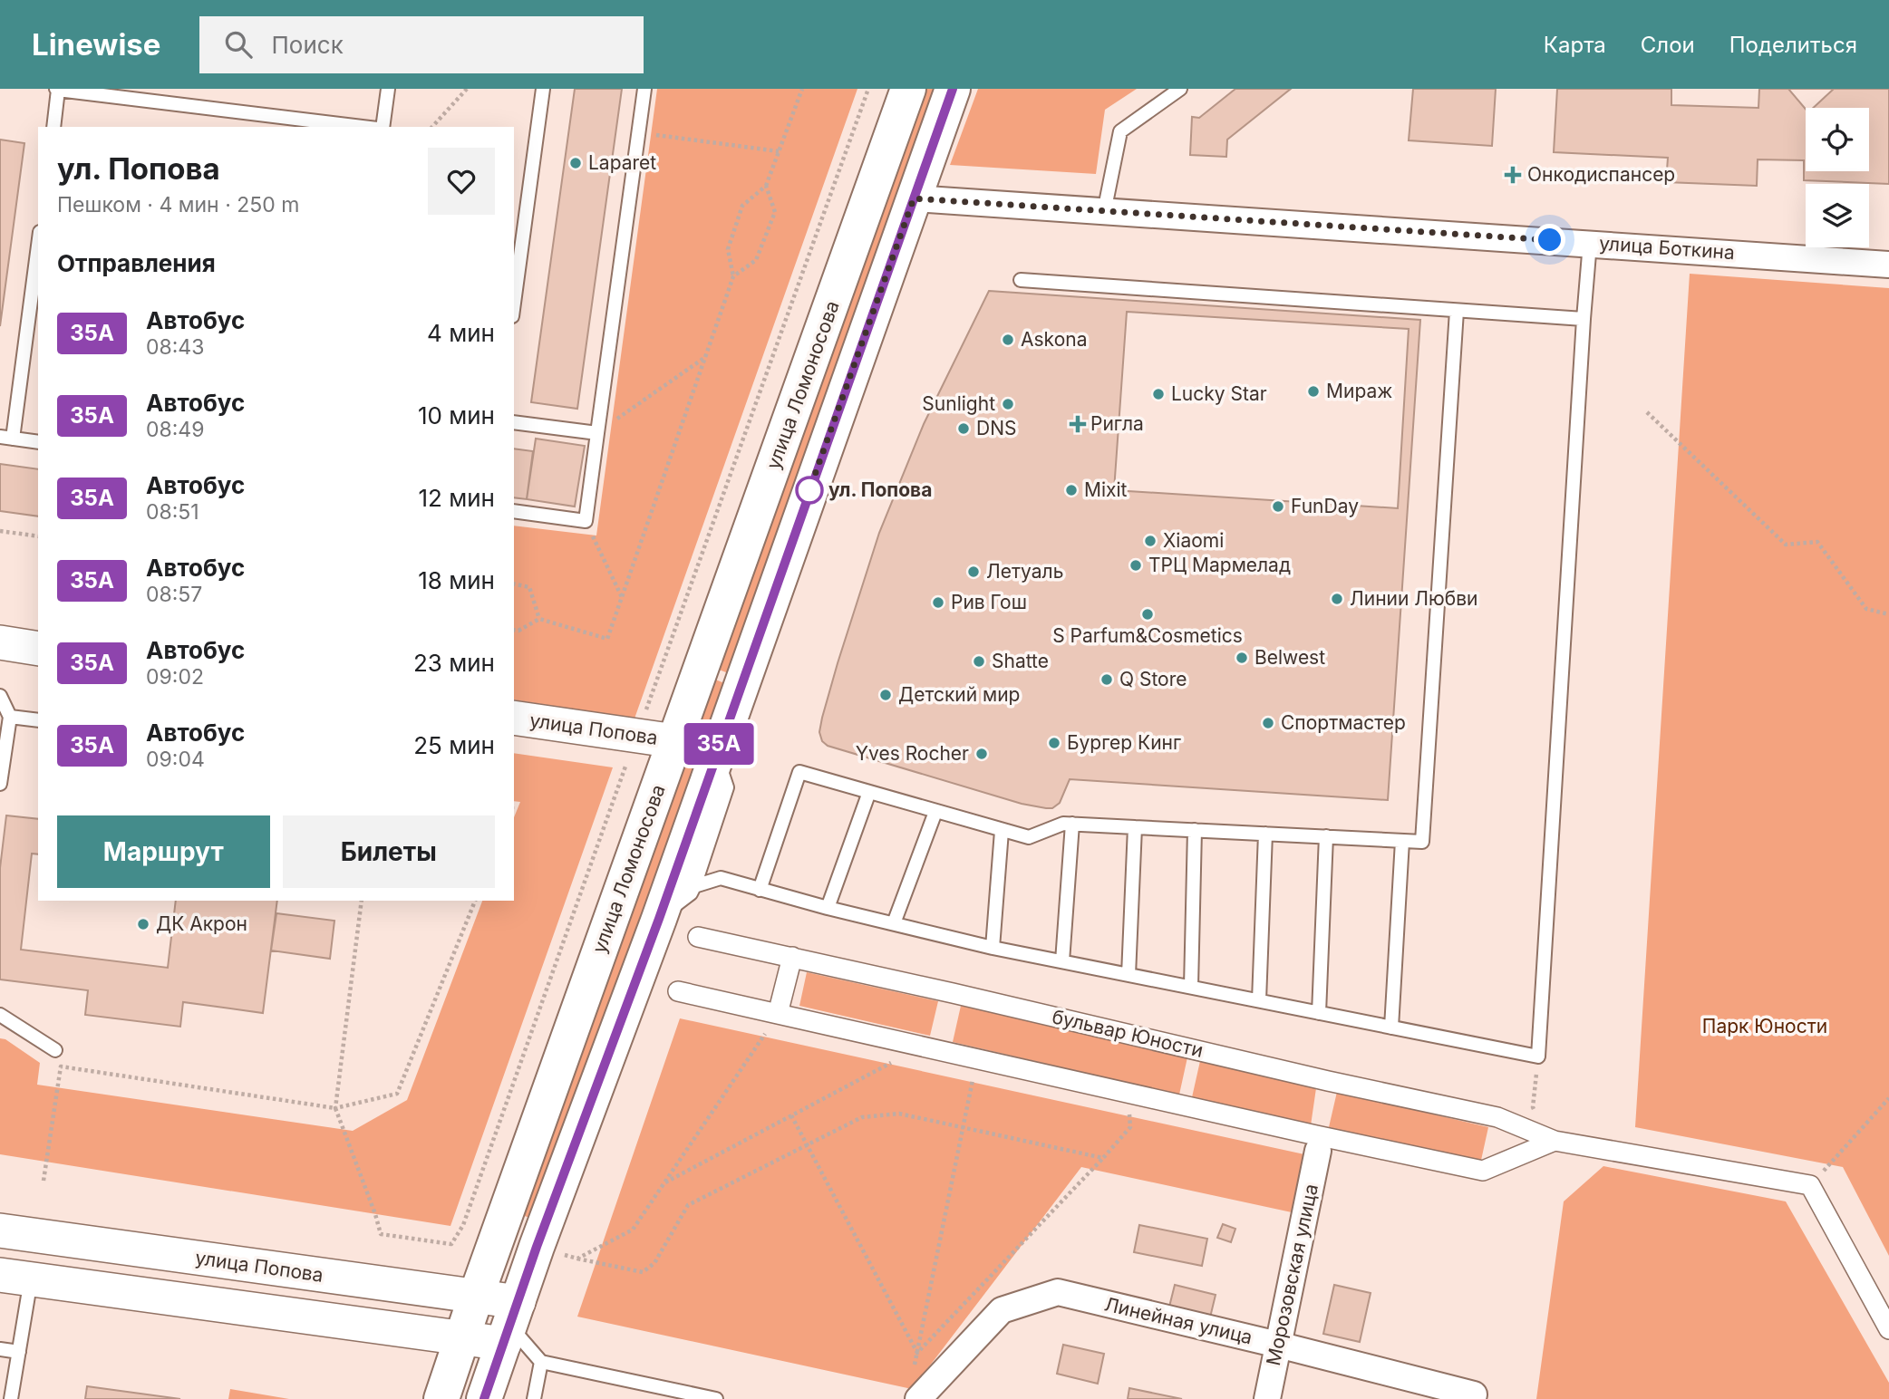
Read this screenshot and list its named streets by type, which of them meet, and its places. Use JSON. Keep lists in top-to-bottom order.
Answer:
{
  "streets": {
    "main road": ["улица Ломоносова"],
    "street": [
      "улица Боткина",
      "улица Попова",
      "бульвар Юности",
      "Морозовская улица",
      "Линейная улица"
    ]
  },
  "crossings": [
    ["улица Ломоносова", "улица Попова"],
    ["Морозовская улица", "Линейная улица"]
  ],
  "parks": ["Парк Юности"],
  "places": {
    "other": [
      "Laparet",
      "Askona",
      "Мираж",
      "Lucky Star",
      "Sunlight",
      "DNS",
      "ул. Попова",
      "Mixit",
      "FunDay",
      "Xiaomi",
      "ТРЦ Мармелад",
      "Летуаль",
      "Линии Любви",
      "Рив Гош",
      "S Parfum&Cosmetics",
      "Belwest",
      "Shatte",
      "Q Store",
      "Детский мир",
      "Спортмастер",
      "Бургер Кинг",
      "Yves Rocher",
      "ДК Акрон"
    ],
    "health": ["Онкодиспансер", "Ригла"]
  },
  "lines": ["bus line 35А"],
  "page": {
    "header": "Linewise",
    "search": "Поиск",
    "nav": ["Карта", "Слои", "Поделиться"],
    "on_map": "35А",
    "heading": [
      ["ул. Попова", "Пешком · 4 мин · 250 m"],
      "Отправления"
    ],
    "list": [
      {
        "mark": "35А",
        "name": "Автобус",
        "note": "08:43",
        "value": "4 мин"
      },
      {
        "mark": "35А",
        "name": "Автобус",
        "note": "08:49",
        "value": "10 мин"
      },
      {
        "mark": "35А",
        "name": "Автобус",
        "note": "08:51",
        "value": "12 мин"
      },
      {
        "mark": "35А",
        "name": "Автобус",
        "note": "08:57",
        "value": "18 мин"
      },
      {
        "mark": "35А",
        "name": "Автобус",
        "note": "09:02",
        "value": "23 мин"
      },
      {
        "mark": "35А",
        "name": "Автобус",
        "note": "09:04",
        "value": "25 мин"
      }
    ],
    "buttons": ["Маршрут", "Билеты"]
  }
}
